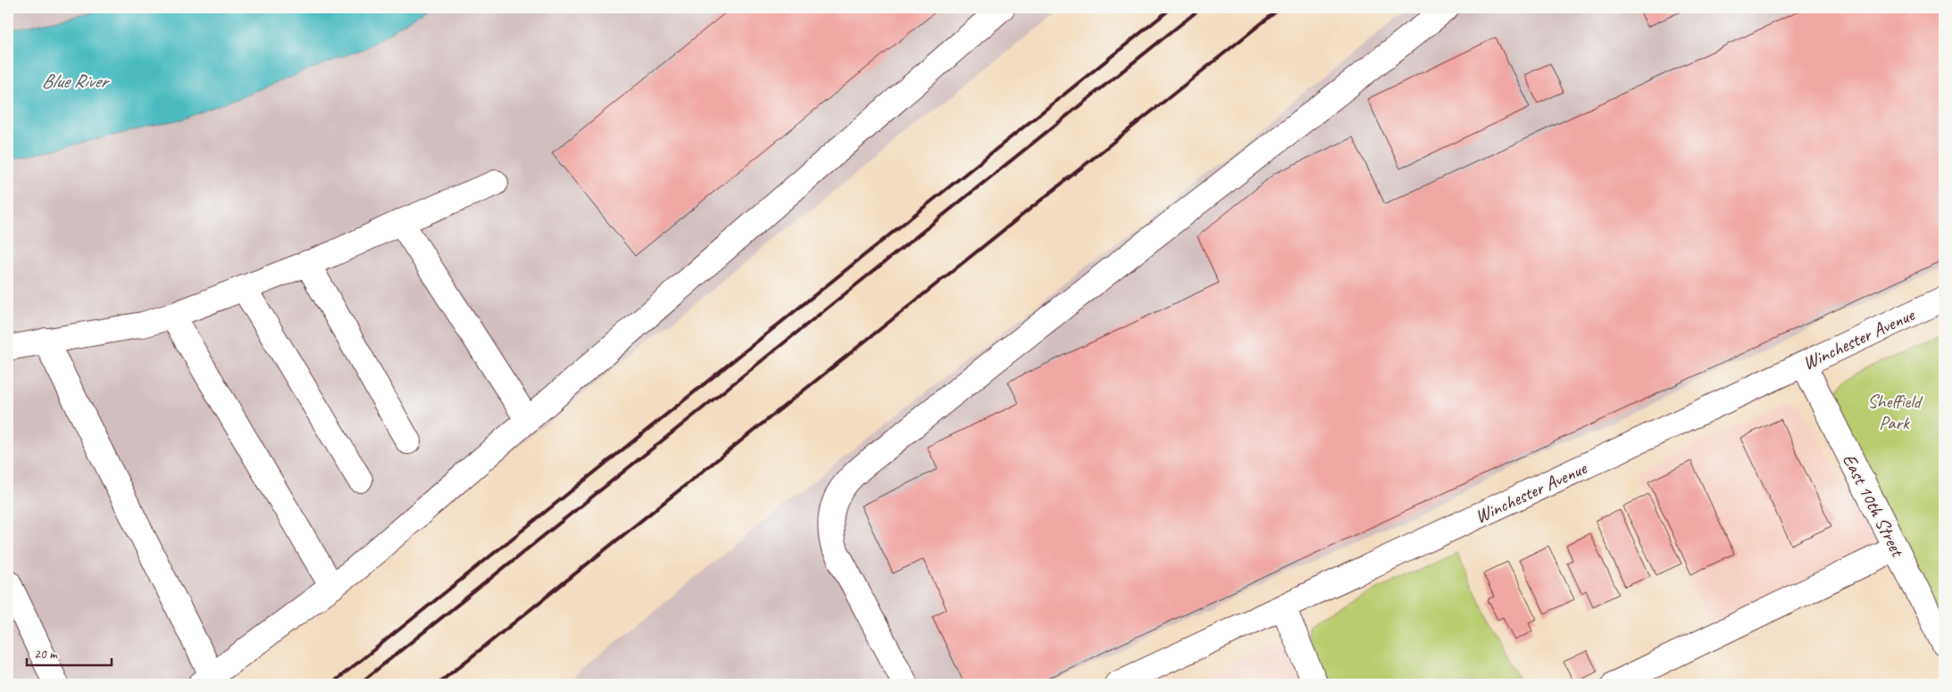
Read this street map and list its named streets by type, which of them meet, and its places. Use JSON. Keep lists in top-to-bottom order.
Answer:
{
  "streets": {
    "street": ["Winchester Avenue", "East 10th Street"]
  },
  "crossings": [
    ["Winchester Avenue", "East 10th Street"]
  ],
  "water": ["Blue River"],
  "parks": ["Sheffield Park"],
  "scale_bar": "20 m"
}
